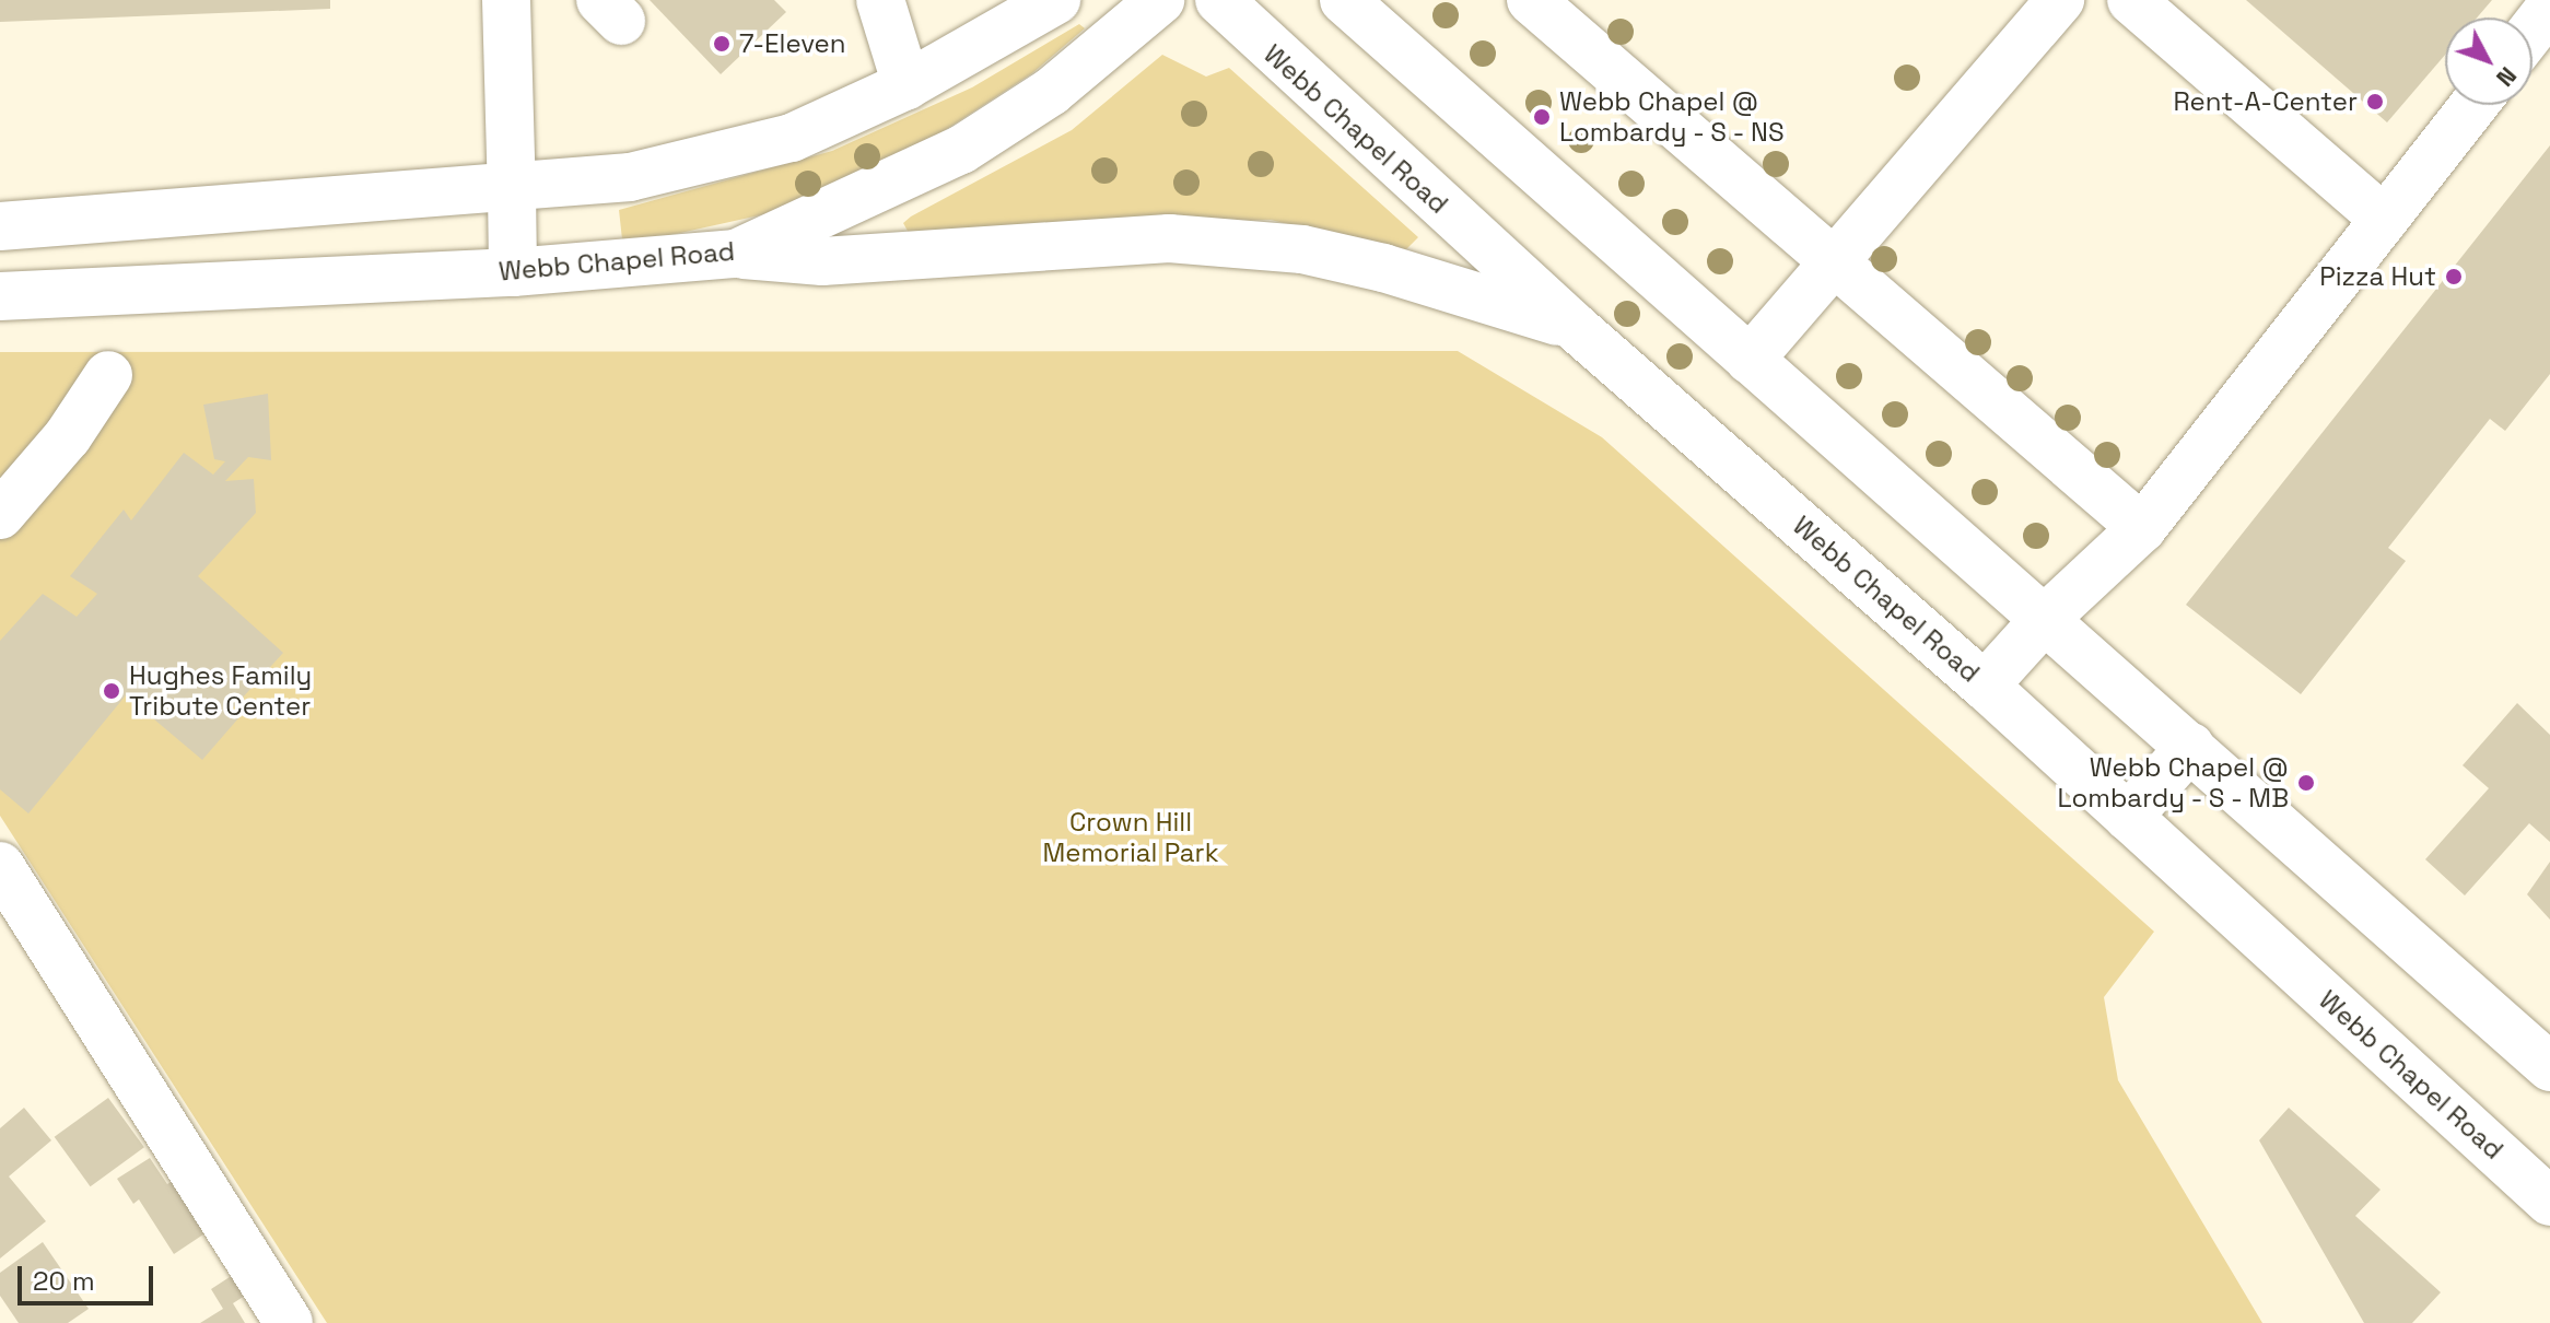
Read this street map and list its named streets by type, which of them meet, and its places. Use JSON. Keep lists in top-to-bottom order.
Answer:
{
  "streets": {
    "main road": ["Webb Chapel Road"]
  },
  "parks": ["Crown Hill Memorial Park"],
  "places": [
    "7-Eleven",
    "Rent-A-Center",
    "Webb Chapel @ Lombardy - S - NS",
    "Pizza Hut",
    "Hughes Family Tribute Center",
    "Webb Chapel @ Lombardy - S - MB"
  ],
  "scale_bar": "20 m",
  "north": "bottom right"
}
